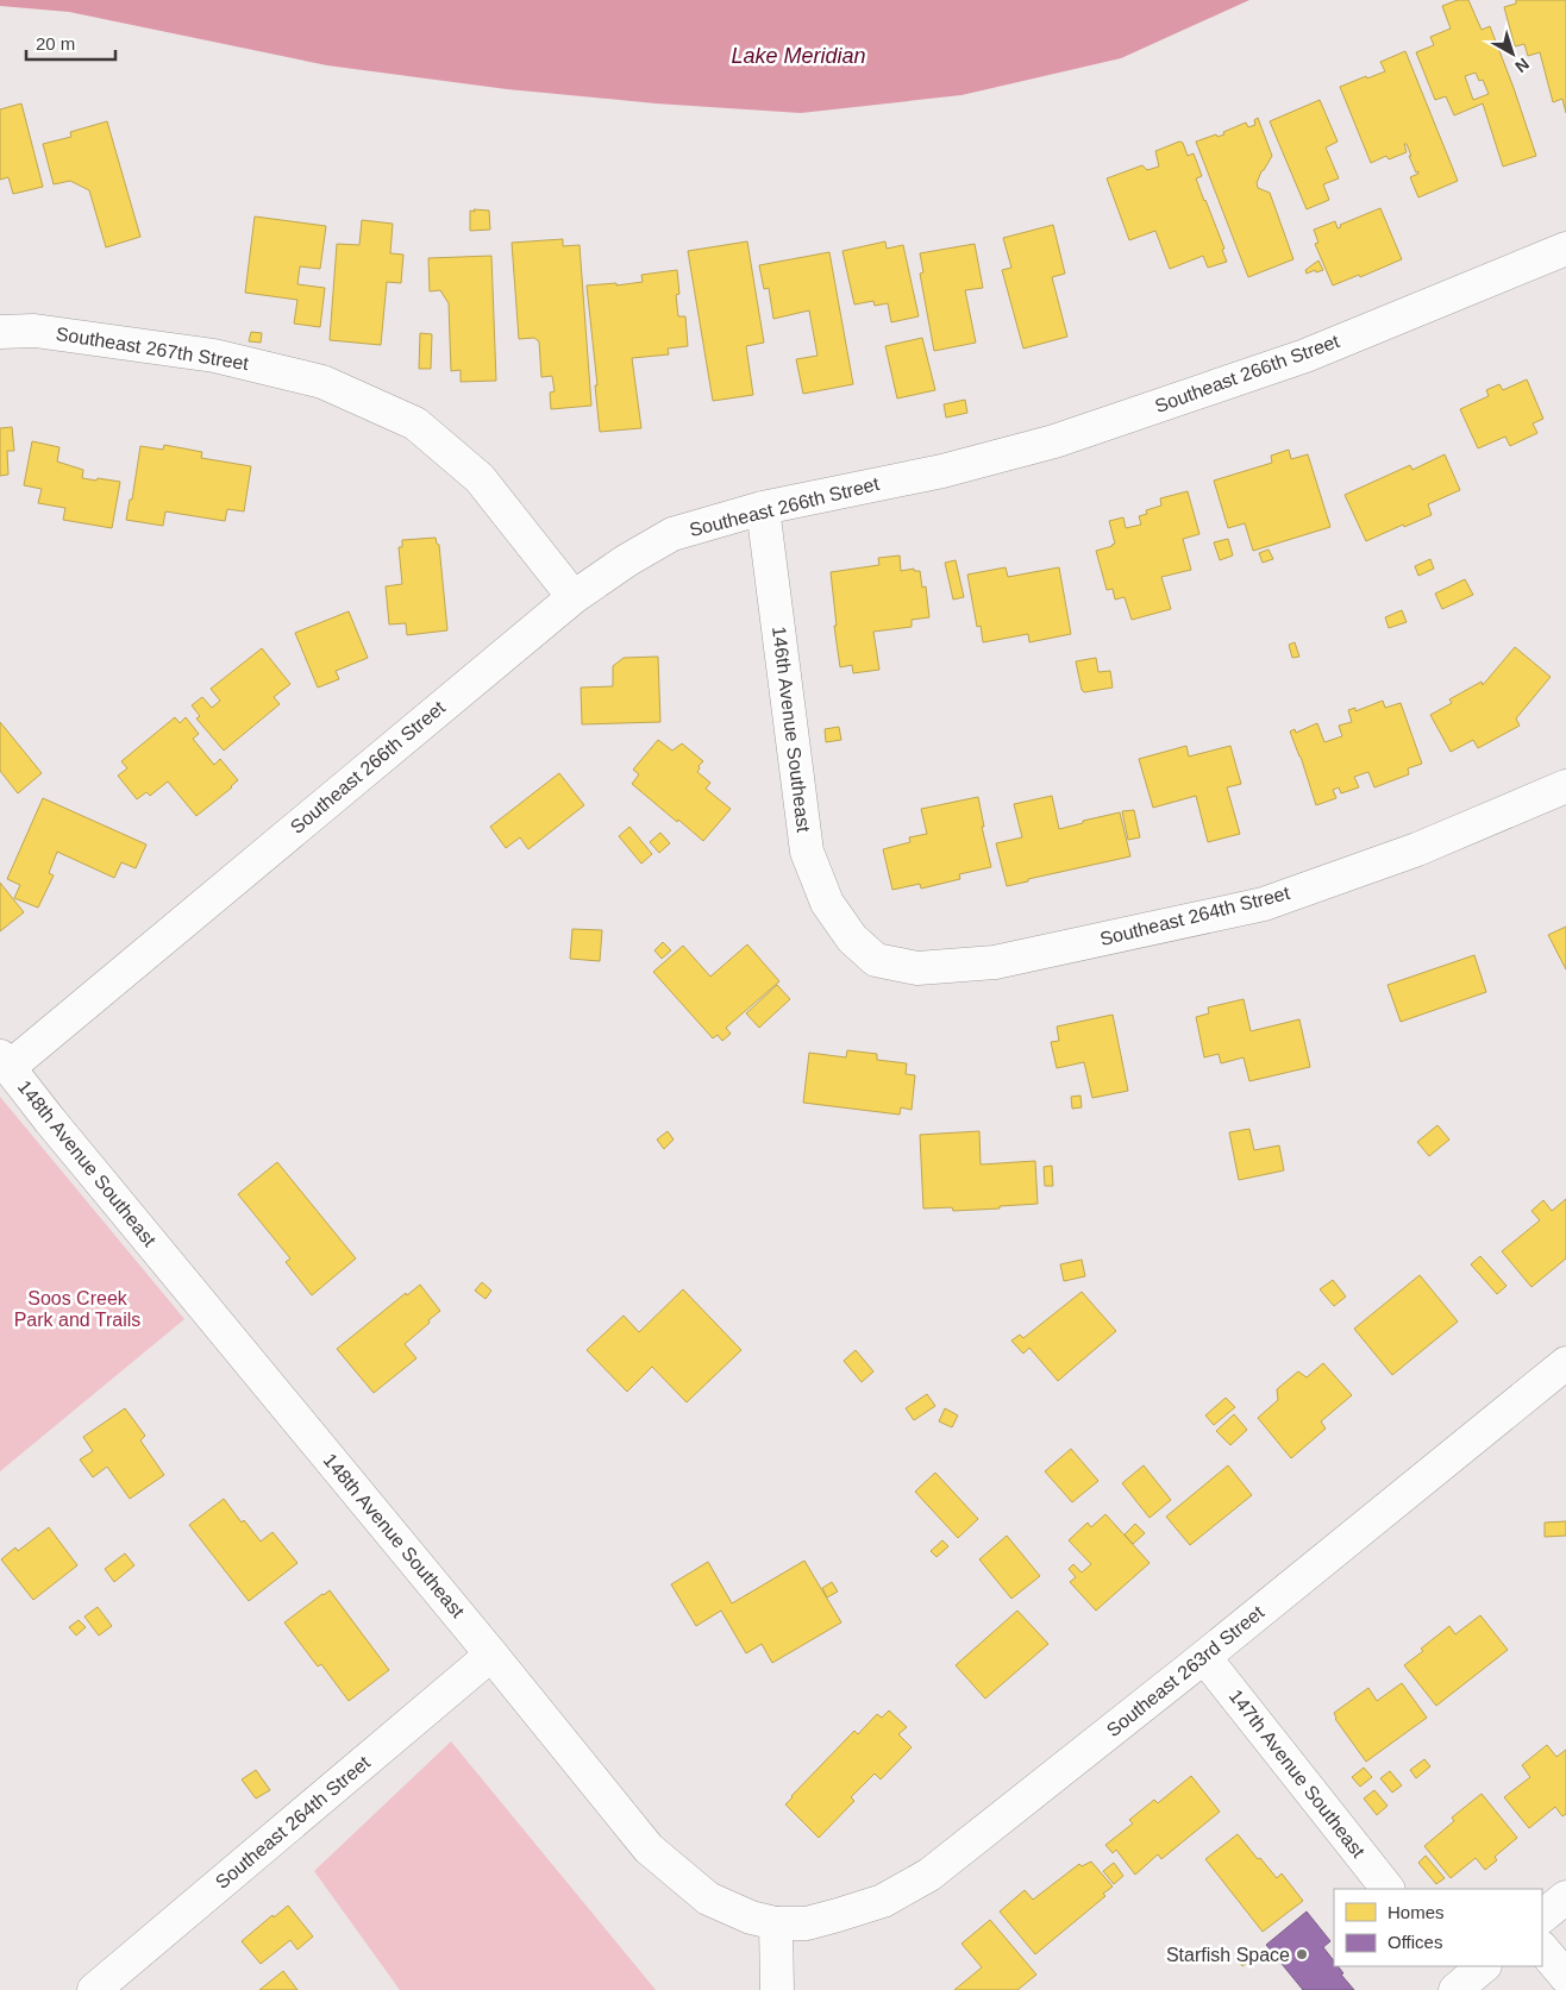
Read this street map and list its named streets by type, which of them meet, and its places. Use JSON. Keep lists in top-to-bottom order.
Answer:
{
  "streets": {
    "street": [
      "Southeast 267th Street",
      "Southeast 266th Street",
      "146th Avenue Southeast",
      "Southeast 264th Street",
      "148th Avenue Southeast",
      "Southeast 263rd Street",
      "147th Avenue Southeast"
    ]
  },
  "crossings": [
    ["Southeast 267th Street", "Southeast 266th Street"],
    ["Southeast 266th Street", "146th Avenue Southeast"],
    ["Southeast 266th Street", "148th Avenue Southeast"],
    ["146th Avenue Southeast", "Southeast 264th Street"],
    ["Southeast 264th Street", "148th Avenue Southeast"],
    ["148th Avenue Southeast", "Southeast 263rd Street"],
    ["Southeast 263rd Street", "147th Avenue Southeast"]
  ],
  "water": ["Lake Meridian"],
  "parks": ["Soos Creek Park and Trails"],
  "places": ["Starfish Space"],
  "legend": ["Homes", "Offices"],
  "scale_bar": "20 m",
  "north": "bottom right"
}
